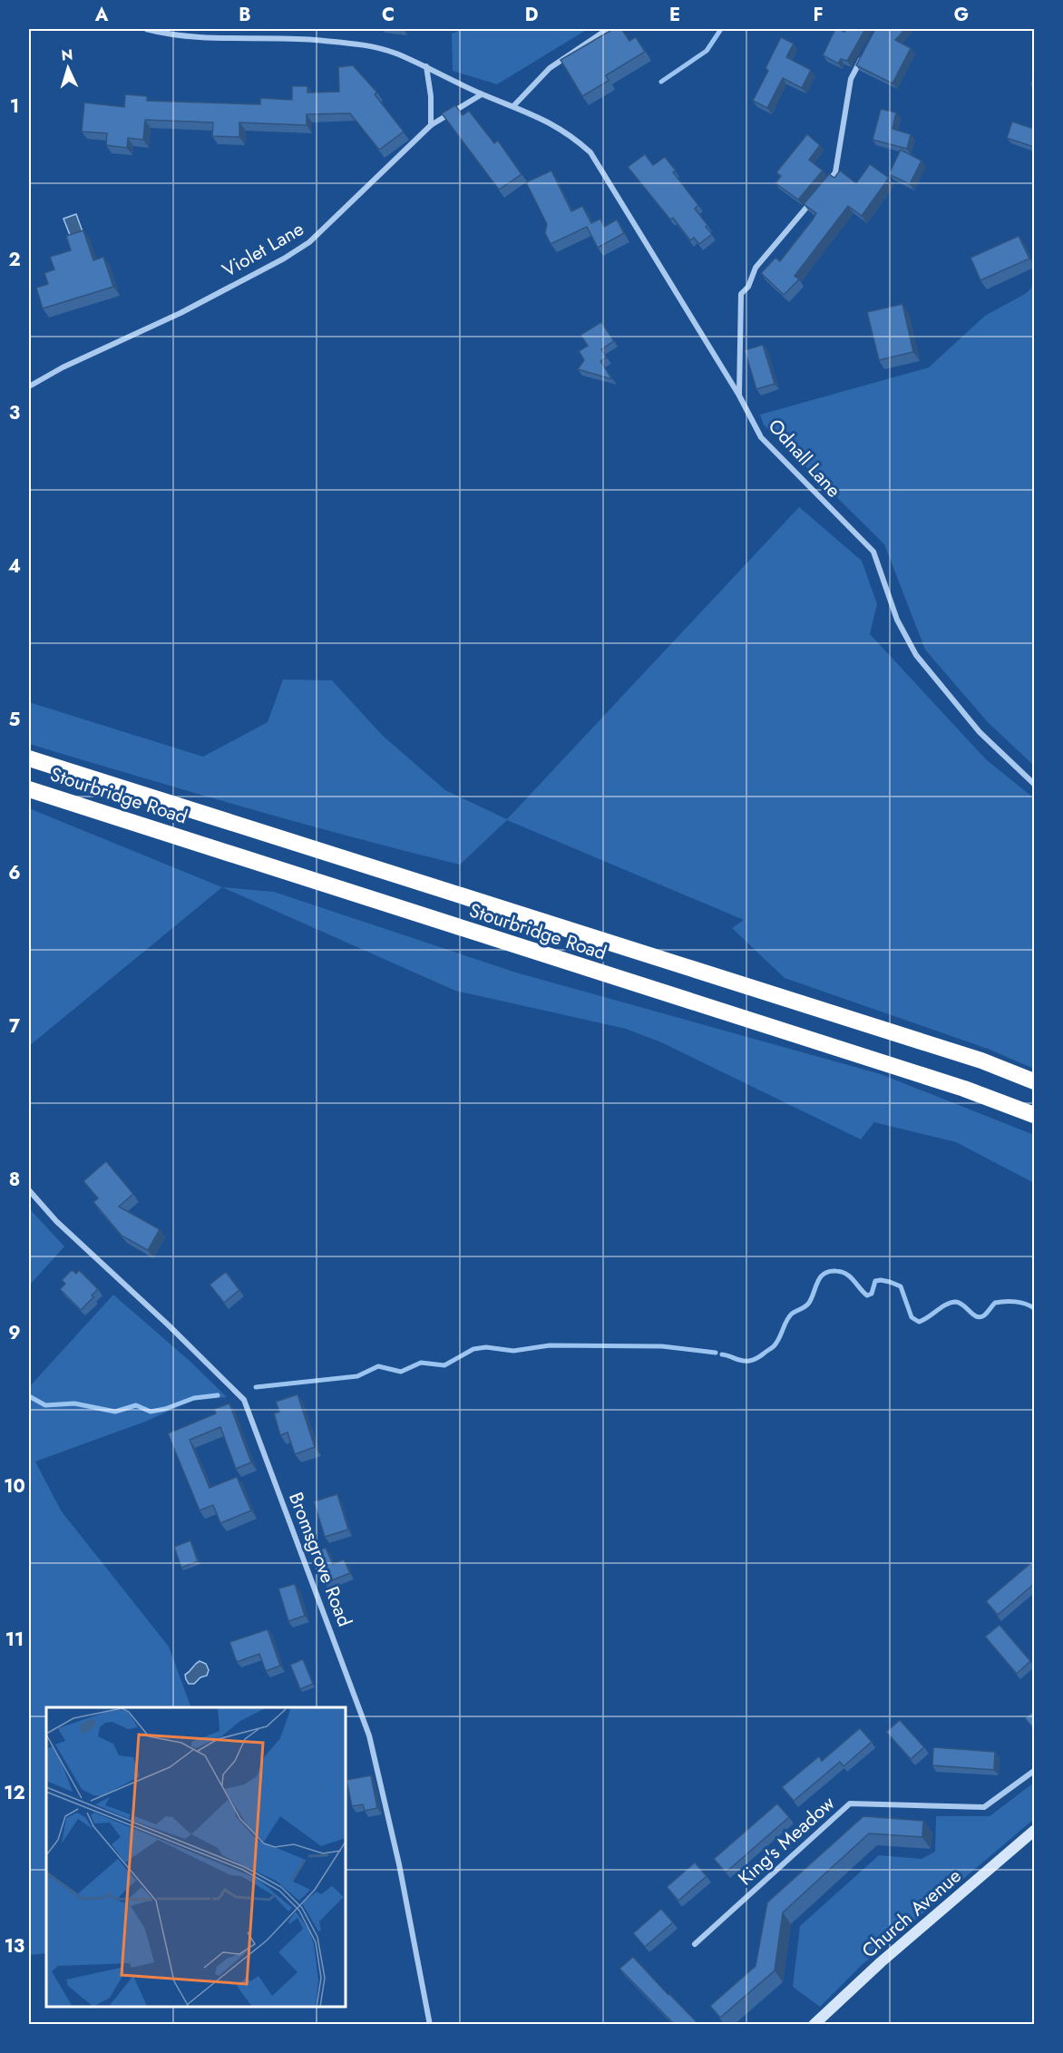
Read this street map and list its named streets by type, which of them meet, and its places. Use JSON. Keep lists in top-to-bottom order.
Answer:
{
  "streets": {
    "highway": ["Stourbridge Road"],
    "street": [
      "Violet Lane",
      "Odnall Lane",
      "Bromsgrove Road",
      "King's Meadow",
      "Church Avenue"
    ]
  },
  "crossings": [
    ["Violet Lane", "Odnall Lane"]
  ],
  "north": "top",
  "grid": {
    "columns": [
      "A",
      "B",
      "C",
      "D",
      "E",
      "F",
      "G"
    ],
    "rows": [
      "1",
      "2",
      "3",
      "4",
      "5",
      "6",
      "7",
      "8",
      "9",
      "10",
      "11",
      "12",
      "13"
    ]
  }
}
